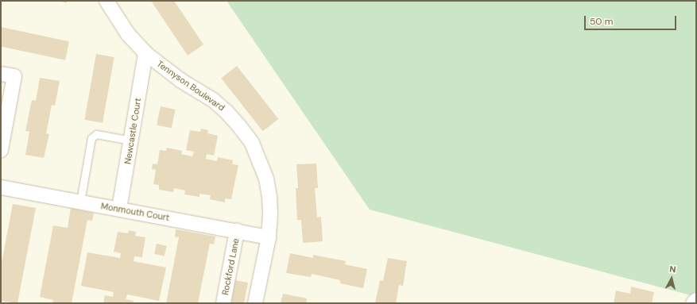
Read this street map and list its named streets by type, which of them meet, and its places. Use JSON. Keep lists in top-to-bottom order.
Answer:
{
  "streets": {
    "street": [
      "Tennyson Boulevard",
      "Newcastle Court",
      "Monmouth Court",
      "Rockford Lane"
    ]
  },
  "crossings": [
    ["Tennyson Boulevard", "Newcastle Court"],
    ["Tennyson Boulevard", "Monmouth Court"],
    ["Newcastle Court", "Monmouth Court"],
    ["Monmouth Court", "Rockford Lane"]
  ],
  "scale_bar": "50 m",
  "north": "top"
}
